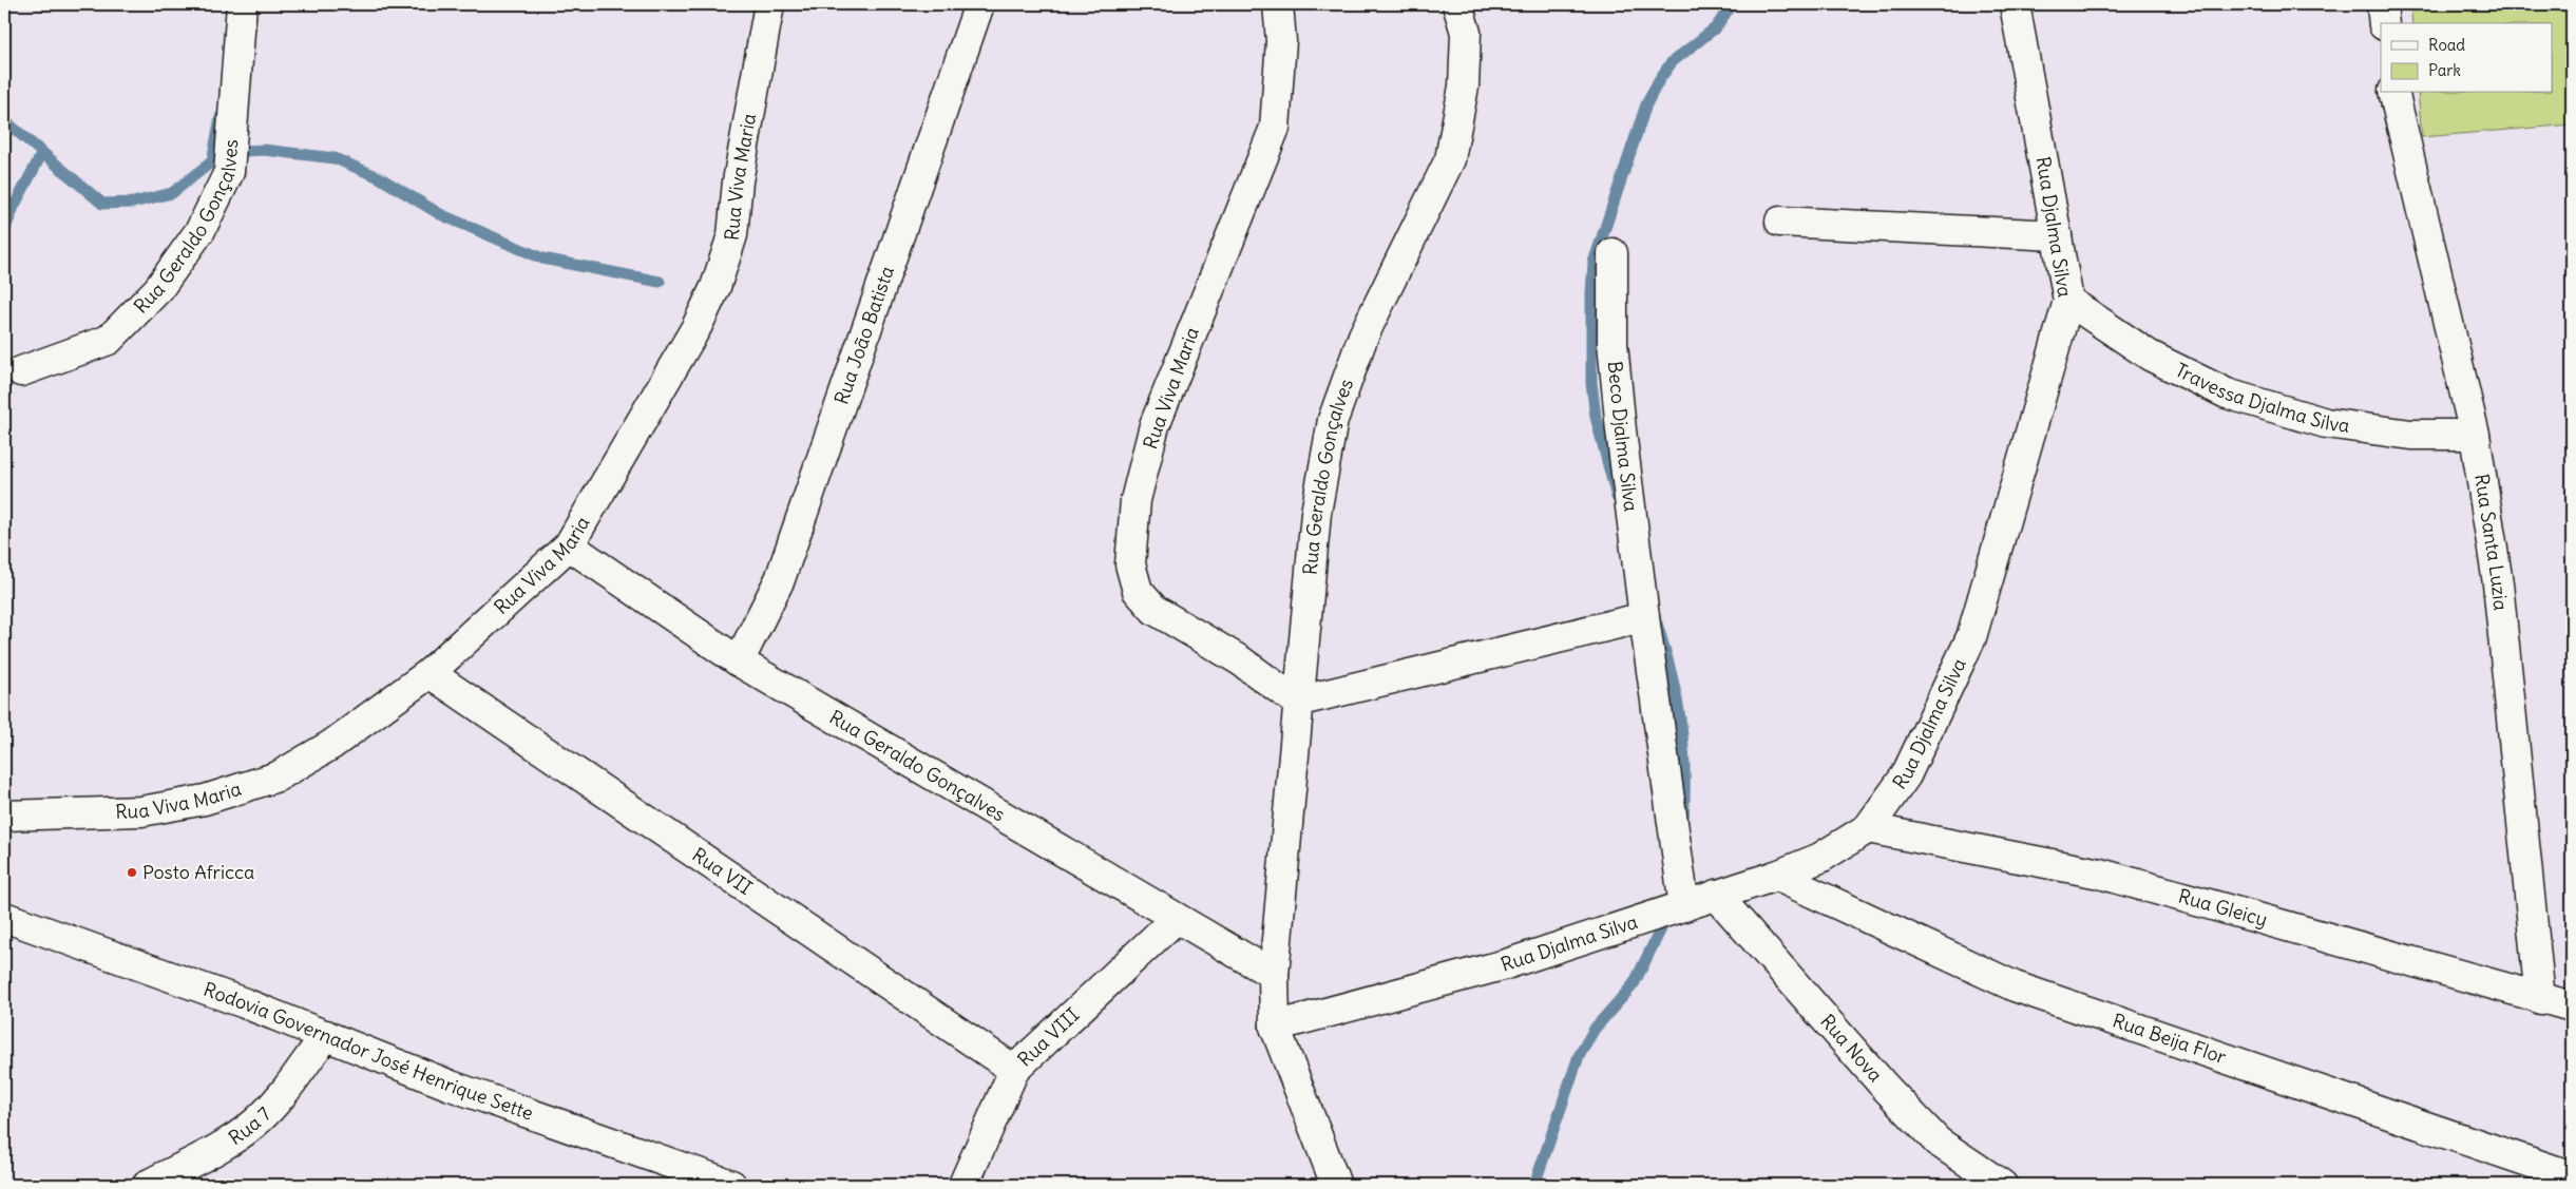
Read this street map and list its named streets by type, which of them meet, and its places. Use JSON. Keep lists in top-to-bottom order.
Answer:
{
  "streets": {
    "street": [
      "Rua Viva Maria",
      "Rua Geraldo Gonçalves",
      "Rua Djalma Silva",
      "Rua João Batista",
      "Travessa Djalma Silva",
      "Beco Djalma Silva",
      "Rua Santa Luzia",
      "Rua VII",
      "Rua Gleicy",
      "Rua VIII",
      "Rua Beija Flor",
      "Rua Nova",
      "Rodovia Governador José Henrique Sette",
      "Rua 7"
    ]
  },
  "crossings": [
    ["Rua Viva Maria", "Rua Geraldo Gonçalves"],
    ["Rua Viva Maria", "Rua VII"],
    ["Rua Geraldo Gonçalves", "Rua Djalma Silva"],
    ["Rua Geraldo Gonçalves", "Rua João Batista"],
    ["Rua Geraldo Gonçalves", "Rua VIII"],
    ["Rua Djalma Silva", "Travessa Djalma Silva"],
    ["Rua Djalma Silva", "Beco Djalma Silva"],
    ["Rua Djalma Silva", "Rua Gleicy"],
    ["Rua Djalma Silva", "Rua Beija Flor"],
    ["Rua Djalma Silva", "Rua Nova"],
    ["Travessa Djalma Silva", "Rua Santa Luzia"],
    ["Rua Santa Luzia", "Rua Gleicy"],
    ["Rua VII", "Rua VIII"],
    ["Rodovia Governador José Henrique Sette", "Rua 7"]
  ],
  "places": ["Posto Africca"],
  "legend": ["Road", "Park"]
}
